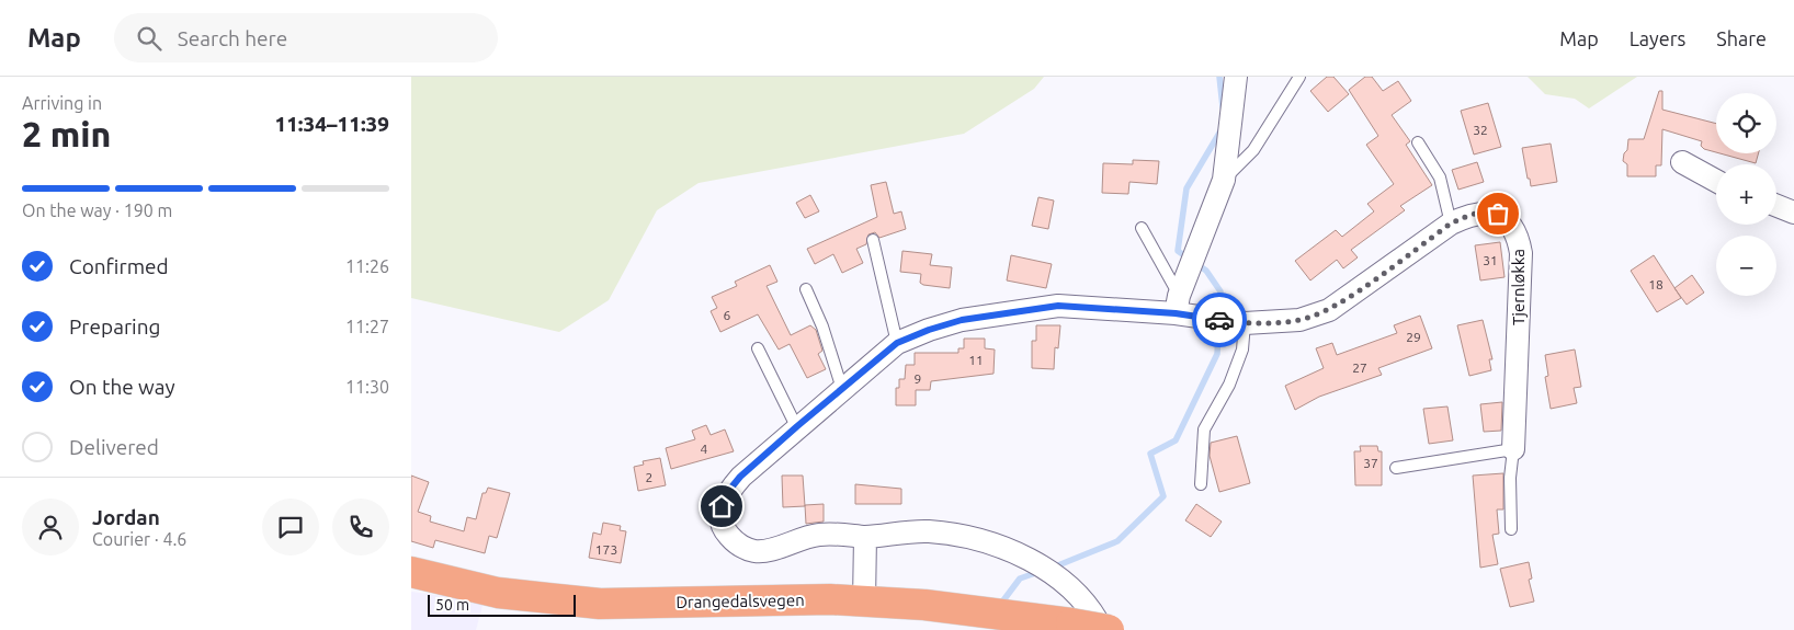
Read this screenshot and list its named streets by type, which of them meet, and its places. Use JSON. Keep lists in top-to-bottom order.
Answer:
{
  "streets": {
    "main road": ["Drangedalsvegen"],
    "street": ["Tjernløkka"]
  },
  "house_numbers": [
    "32",
    "31",
    "18",
    "6",
    "29",
    "11",
    "27",
    "9",
    "4",
    "37",
    "2",
    "173"
  ],
  "scale_bar": "50 m",
  "page": {
    "header": "Map",
    "search": "Search here",
    "nav": ["Map", "Layers", "Share"],
    "heading": ["2 min", "Arriving in", "11:34–11:39"],
    "panel": ["Jordan", "Courier · 4.6"],
    "map_buttons": ["+", "−"],
    "bar": "On the way · 190 m",
    "list": [
      ["Confirmed", "11:26"],
      ["Preparing", "11:27"],
      ["On the way", "11:30"],
      "Delivered"
    ],
    "scale": "50 m"
  }
}
